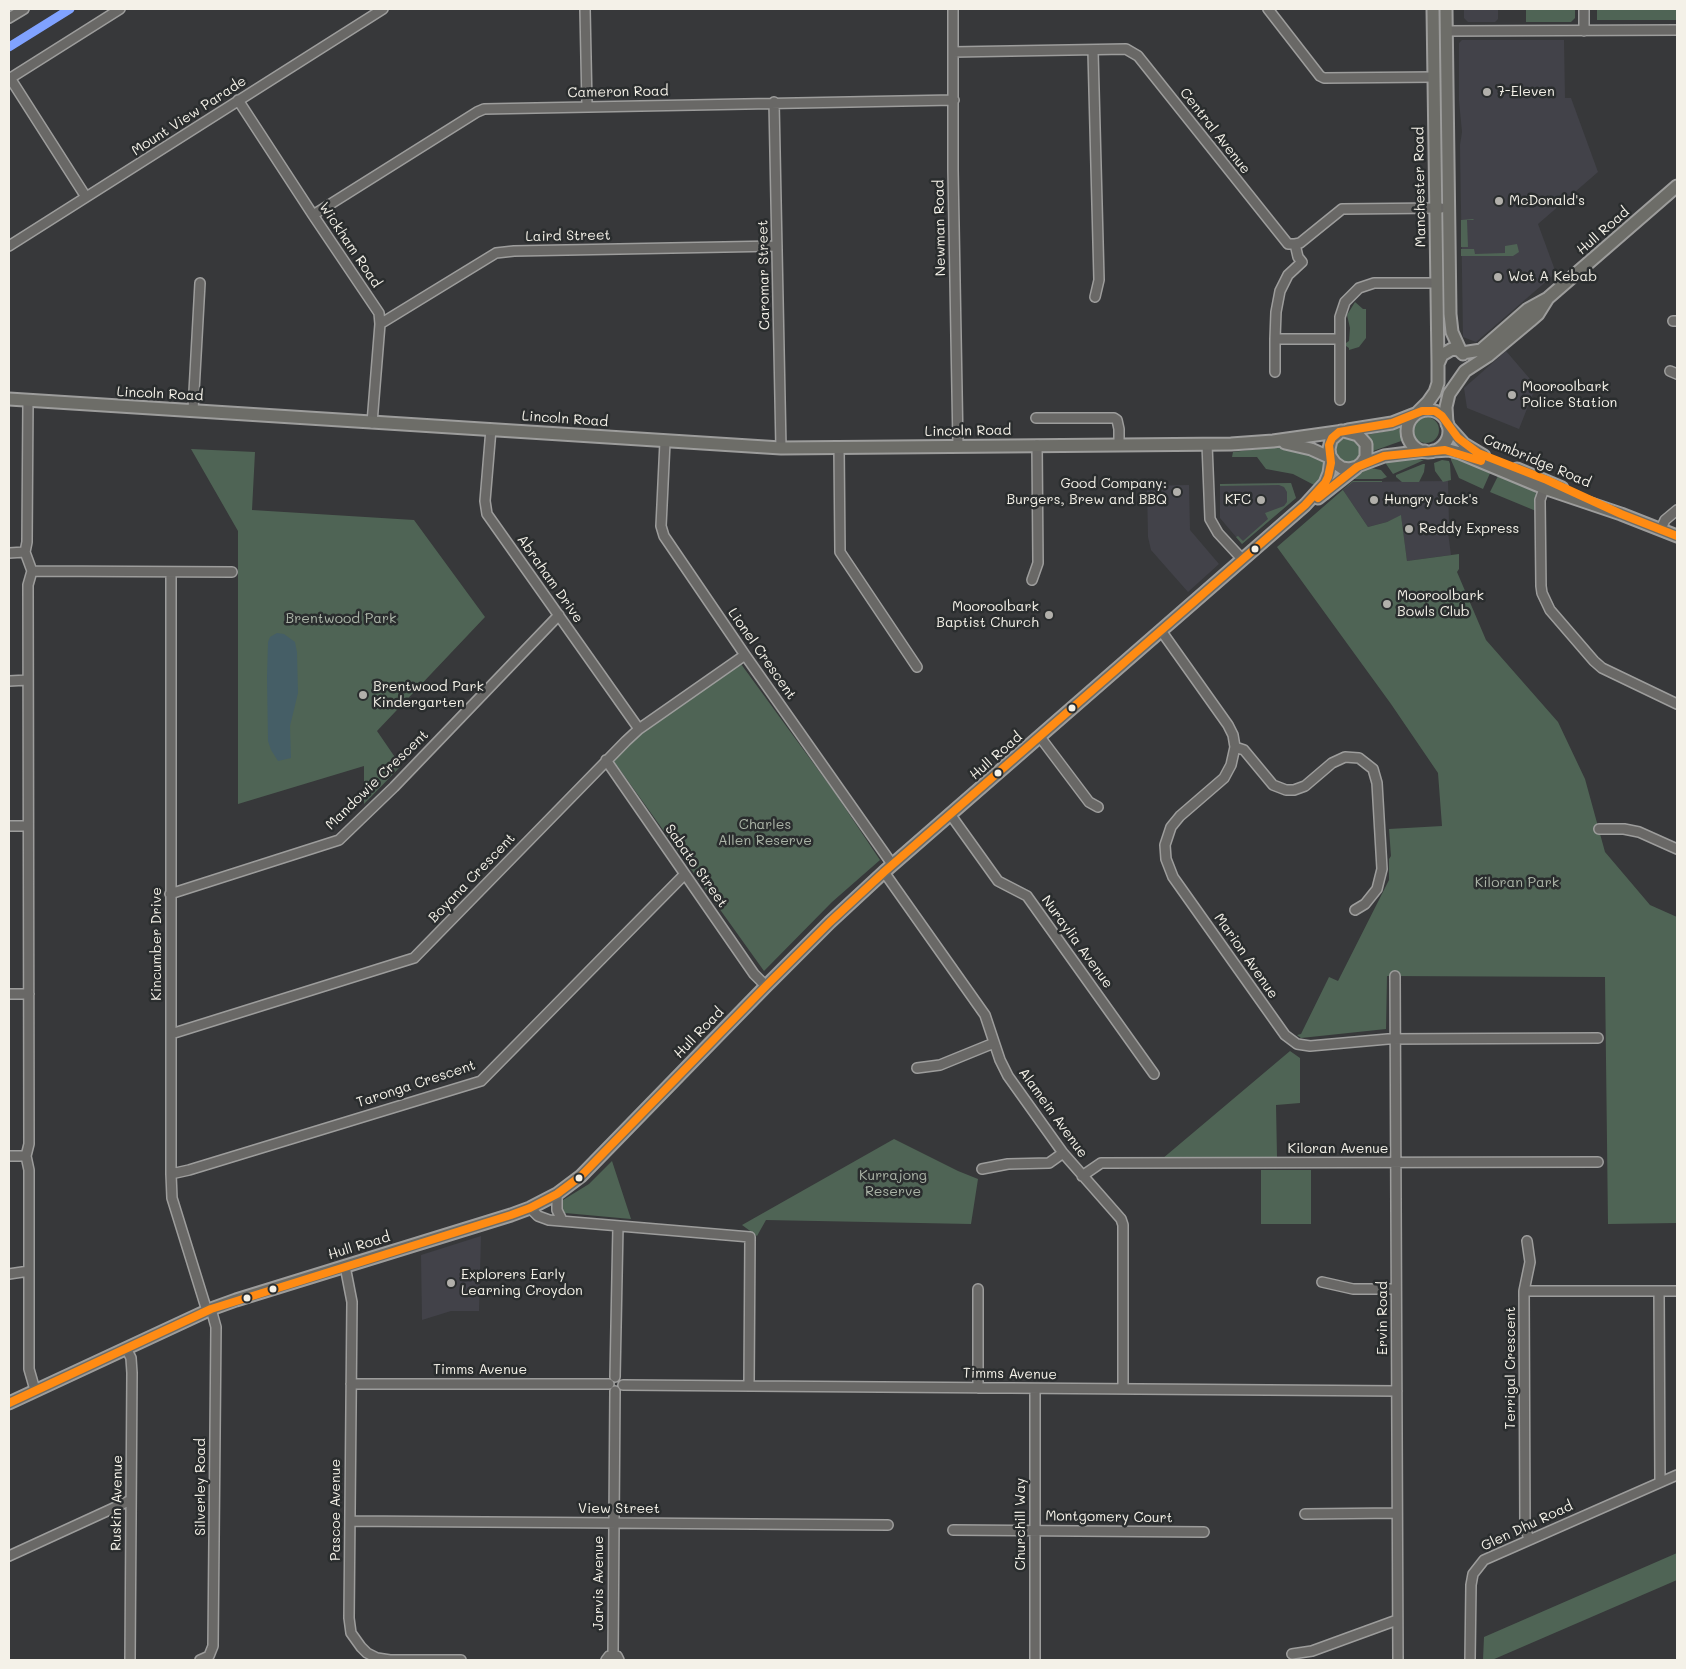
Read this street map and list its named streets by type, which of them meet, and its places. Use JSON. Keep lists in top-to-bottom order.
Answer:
{
  "streets": {
    "main road": [
      "Manchester Road",
      "Hull Road",
      "Lincoln Road",
      "Cambridge Road"
    ],
    "street": [
      "Cameron Road",
      "Mount View Parade",
      "Central Avenue",
      "Newman Road",
      "Laird Street",
      "Wickham Road",
      "Caromar Street",
      "Abraham Drive",
      "Lionel Crescent",
      "Mandowie Crescent",
      "Sabato Street",
      "Boyana Crescent",
      "Nuraylia Avenue",
      "Kincumber Drive",
      "Marion Avenue",
      "Taronga Crescent",
      "Alamein Avenue",
      "Kiloran Avenue",
      "Ervin Road",
      "Terrigal Crescent",
      "Timms Avenue",
      "Silverley Road",
      "Ruskin Avenue",
      "View Street",
      "Pascoe Avenue",
      "Montgomery Court",
      "Churchill Way",
      "Glen Dhu Road",
      "Jarvis Avenue"
    ]
  },
  "crossings": [
    ["Cameron Road", "Newman Road"],
    ["Cameron Road", "Wickham Road"],
    ["Cameron Road", "Caromar Street"],
    ["Mount View Parade", "Wickham Road"],
    ["Central Avenue", "Newman Road"],
    ["Manchester Road", "Hull Road"],
    ["Newman Road", "Lincoln Road"],
    ["Hull Road", "Lincoln Road"],
    ["Hull Road", "Cambridge Road"],
    ["Hull Road", "Lionel Crescent"],
    ["Hull Road", "Sabato Street"],
    ["Hull Road", "Nuraylia Avenue"],
    ["Hull Road", "Kincumber Drive"],
    ["Hull Road", "Alamein Avenue"],
    ["Hull Road", "Silverley Road"],
    ["Hull Road", "Ruskin Avenue"],
    ["Hull Road", "Pascoe Avenue"],
    ["Laird Street", "Wickham Road"],
    ["Laird Street", "Caromar Street"],
    ["Wickham Road", "Lincoln Road"],
    ["Caromar Street", "Lincoln Road"],
    ["Lincoln Road", "Abraham Drive"],
    ["Lincoln Road", "Lionel Crescent"],
    ["Abraham Drive", "Mandowie Crescent"],
    ["Abraham Drive", "Boyana Crescent"],
    ["Lionel Crescent", "Boyana Crescent"],
    ["Lionel Crescent", "Alamein Avenue"],
    ["Mandowie Crescent", "Kincumber Drive"],
    ["Sabato Street", "Boyana Crescent"],
    ["Sabato Street", "Taronga Crescent"],
    ["Boyana Crescent", "Kincumber Drive"],
    ["Kincumber Drive", "Taronga Crescent"],
    ["Kincumber Drive", "Silverley Road"],
    ["Marion Avenue", "Ervin Road"],
    ["Alamein Avenue", "Kiloran Avenue"],
    ["Alamein Avenue", "Timms Avenue"],
    ["Kiloran Avenue", "Ervin Road"],
    ["Ervin Road", "Timms Avenue"],
    ["Terrigal Crescent", "Glen Dhu Road"],
    ["Timms Avenue", "Pascoe Avenue"],
    ["Timms Avenue", "Churchill Way"],
    ["Timms Avenue", "Jarvis Avenue"],
    ["View Street", "Pascoe Avenue"],
    ["View Street", "Jarvis Avenue"],
    ["Montgomery Court", "Churchill Way"]
  ],
  "parks": [
    "Brentwood Park",
    "Charles Allen Reserve",
    "Kiloran Park",
    "Kurrajong Reserve"
  ],
  "places": [
    "7-Eleven",
    "McDonald's",
    "Wot A Kebab",
    "Mooroolbark Police Station",
    "Good Company: Burgers, Brew and BBQ",
    "KFC",
    "Hungry Jack's",
    "Reddy Express",
    "Mooroolbark Bowls Club",
    "Mooroolbark Baptist Church",
    "Brentwood Park Kindergarten",
    "Explorers Early Learning Croydon"
  ]
}
